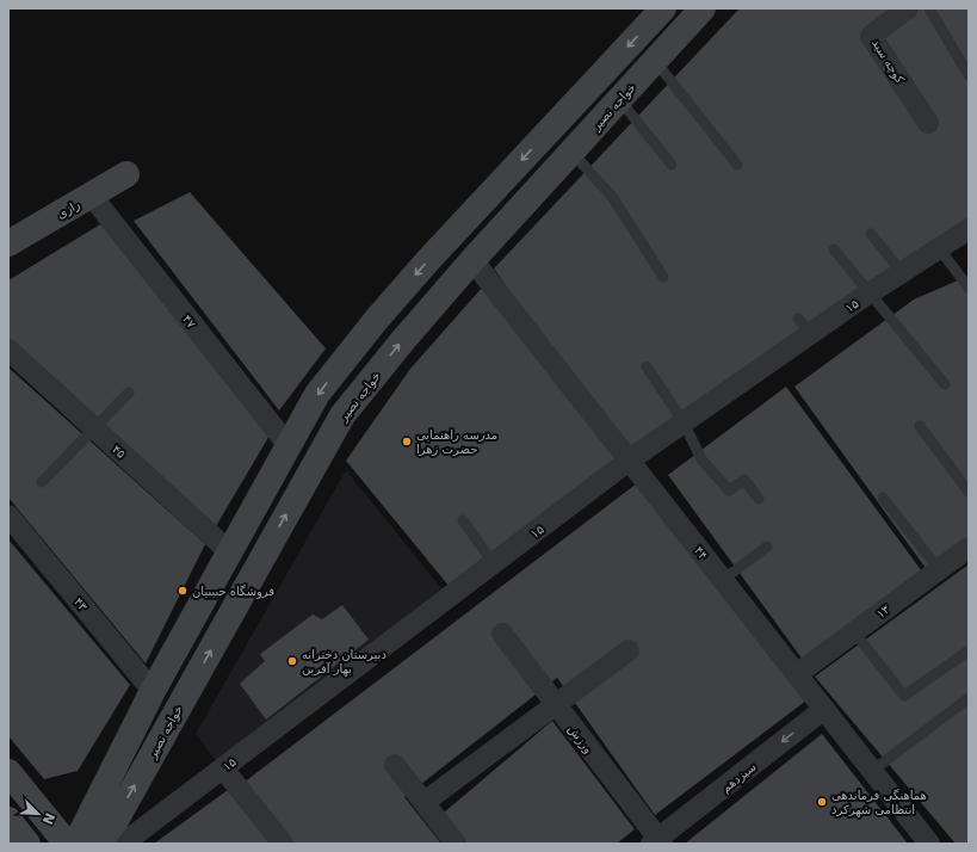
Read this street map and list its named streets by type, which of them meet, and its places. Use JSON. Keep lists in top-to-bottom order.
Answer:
{
  "streets": {
    "main road": ["خواجه نصیر", "رازی"],
    "street": [
      "کوچه سید",
      "۱۵",
      "۴۷",
      "۴۵",
      "۴۴",
      "۴۳",
      "۱۳",
      "ورزش",
      "سیزدهم"
    ]
  },
  "crossings": [
    ["خواجه نصیر", "۱۵"],
    ["خواجه نصیر", "۴۷"],
    ["خواجه نصیر", "۴۵"],
    ["خواجه نصیر", "۴۴"],
    ["خواجه نصیر", "۴۳"],
    ["رازی", "۴۷"],
    ["۱۵", "۴۴"],
    ["۴۴", "۱۳"],
    ["۴۴", "سیزدهم"],
    ["ورزش", "سیزدهم"]
  ],
  "places": [
    "مدرسه راهنمایی حضرت زهرا",
    "فروشگاه حبیبیان",
    "دبیرستان دخترانه بهار آفرین",
    "هماهنگی فرماندهی انتظامی شهرکرد"
  ],
  "north": "bottom right"
}
